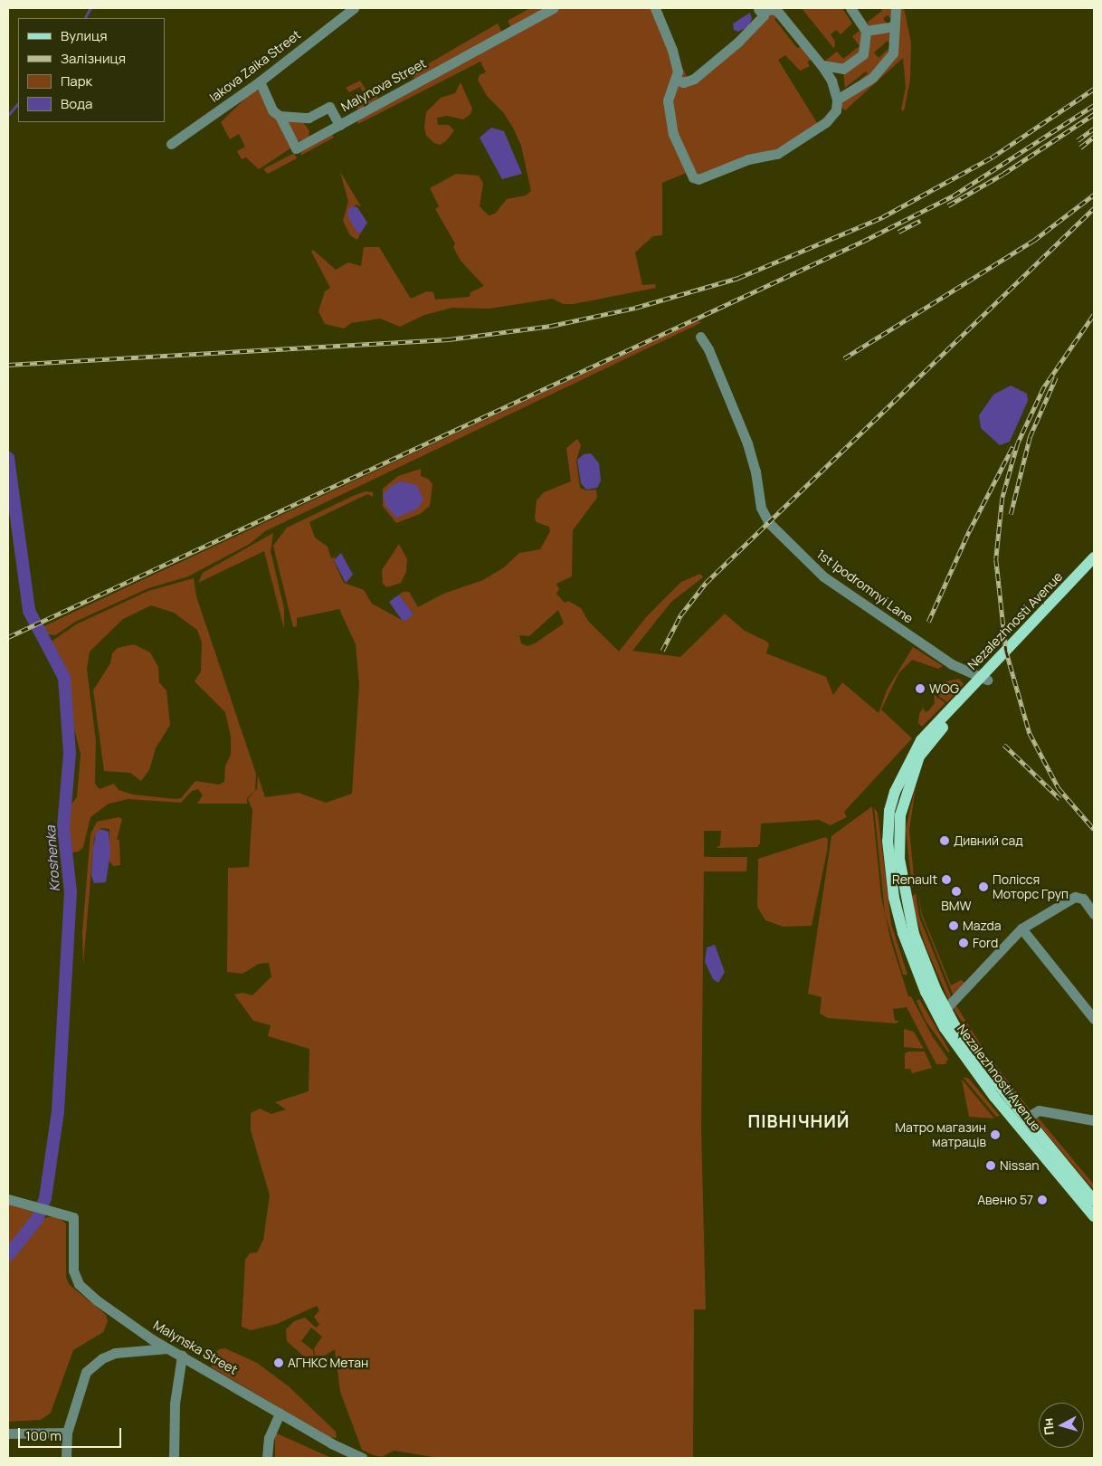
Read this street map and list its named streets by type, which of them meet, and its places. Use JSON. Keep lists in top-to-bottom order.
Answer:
{
  "streets": {
    "main road": ["Nezalezhnosti Avenue"],
    "street": [
      "Iakova Zaika Street",
      "Malynova Street",
      "1st Ipodromnyi Lane",
      "Malynska Street"
    ]
  },
  "crossings": [
    ["Iakova Zaika Street", "Malynova Street"],
    ["1st Ipodromnyi Lane", "Nezalezhnosti Avenue"]
  ],
  "districts": ["ПІВНІЧНИЙ"],
  "water": ["Kroshenka"],
  "places": [
    "WOG",
    "Дивний сад",
    "Renault",
    "Полісся Моторс Груп",
    "BMW",
    "Mazda",
    "Ford",
    "Матро магазин матраців",
    "Nissan",
    "Авеню 57",
    "АГНКС Метан"
  ],
  "legend": [
    "Вулиця",
    "Залізниця",
    "Парк",
    "Вода"
  ],
  "scale_bar": "100 m",
  "north": "left"
}
